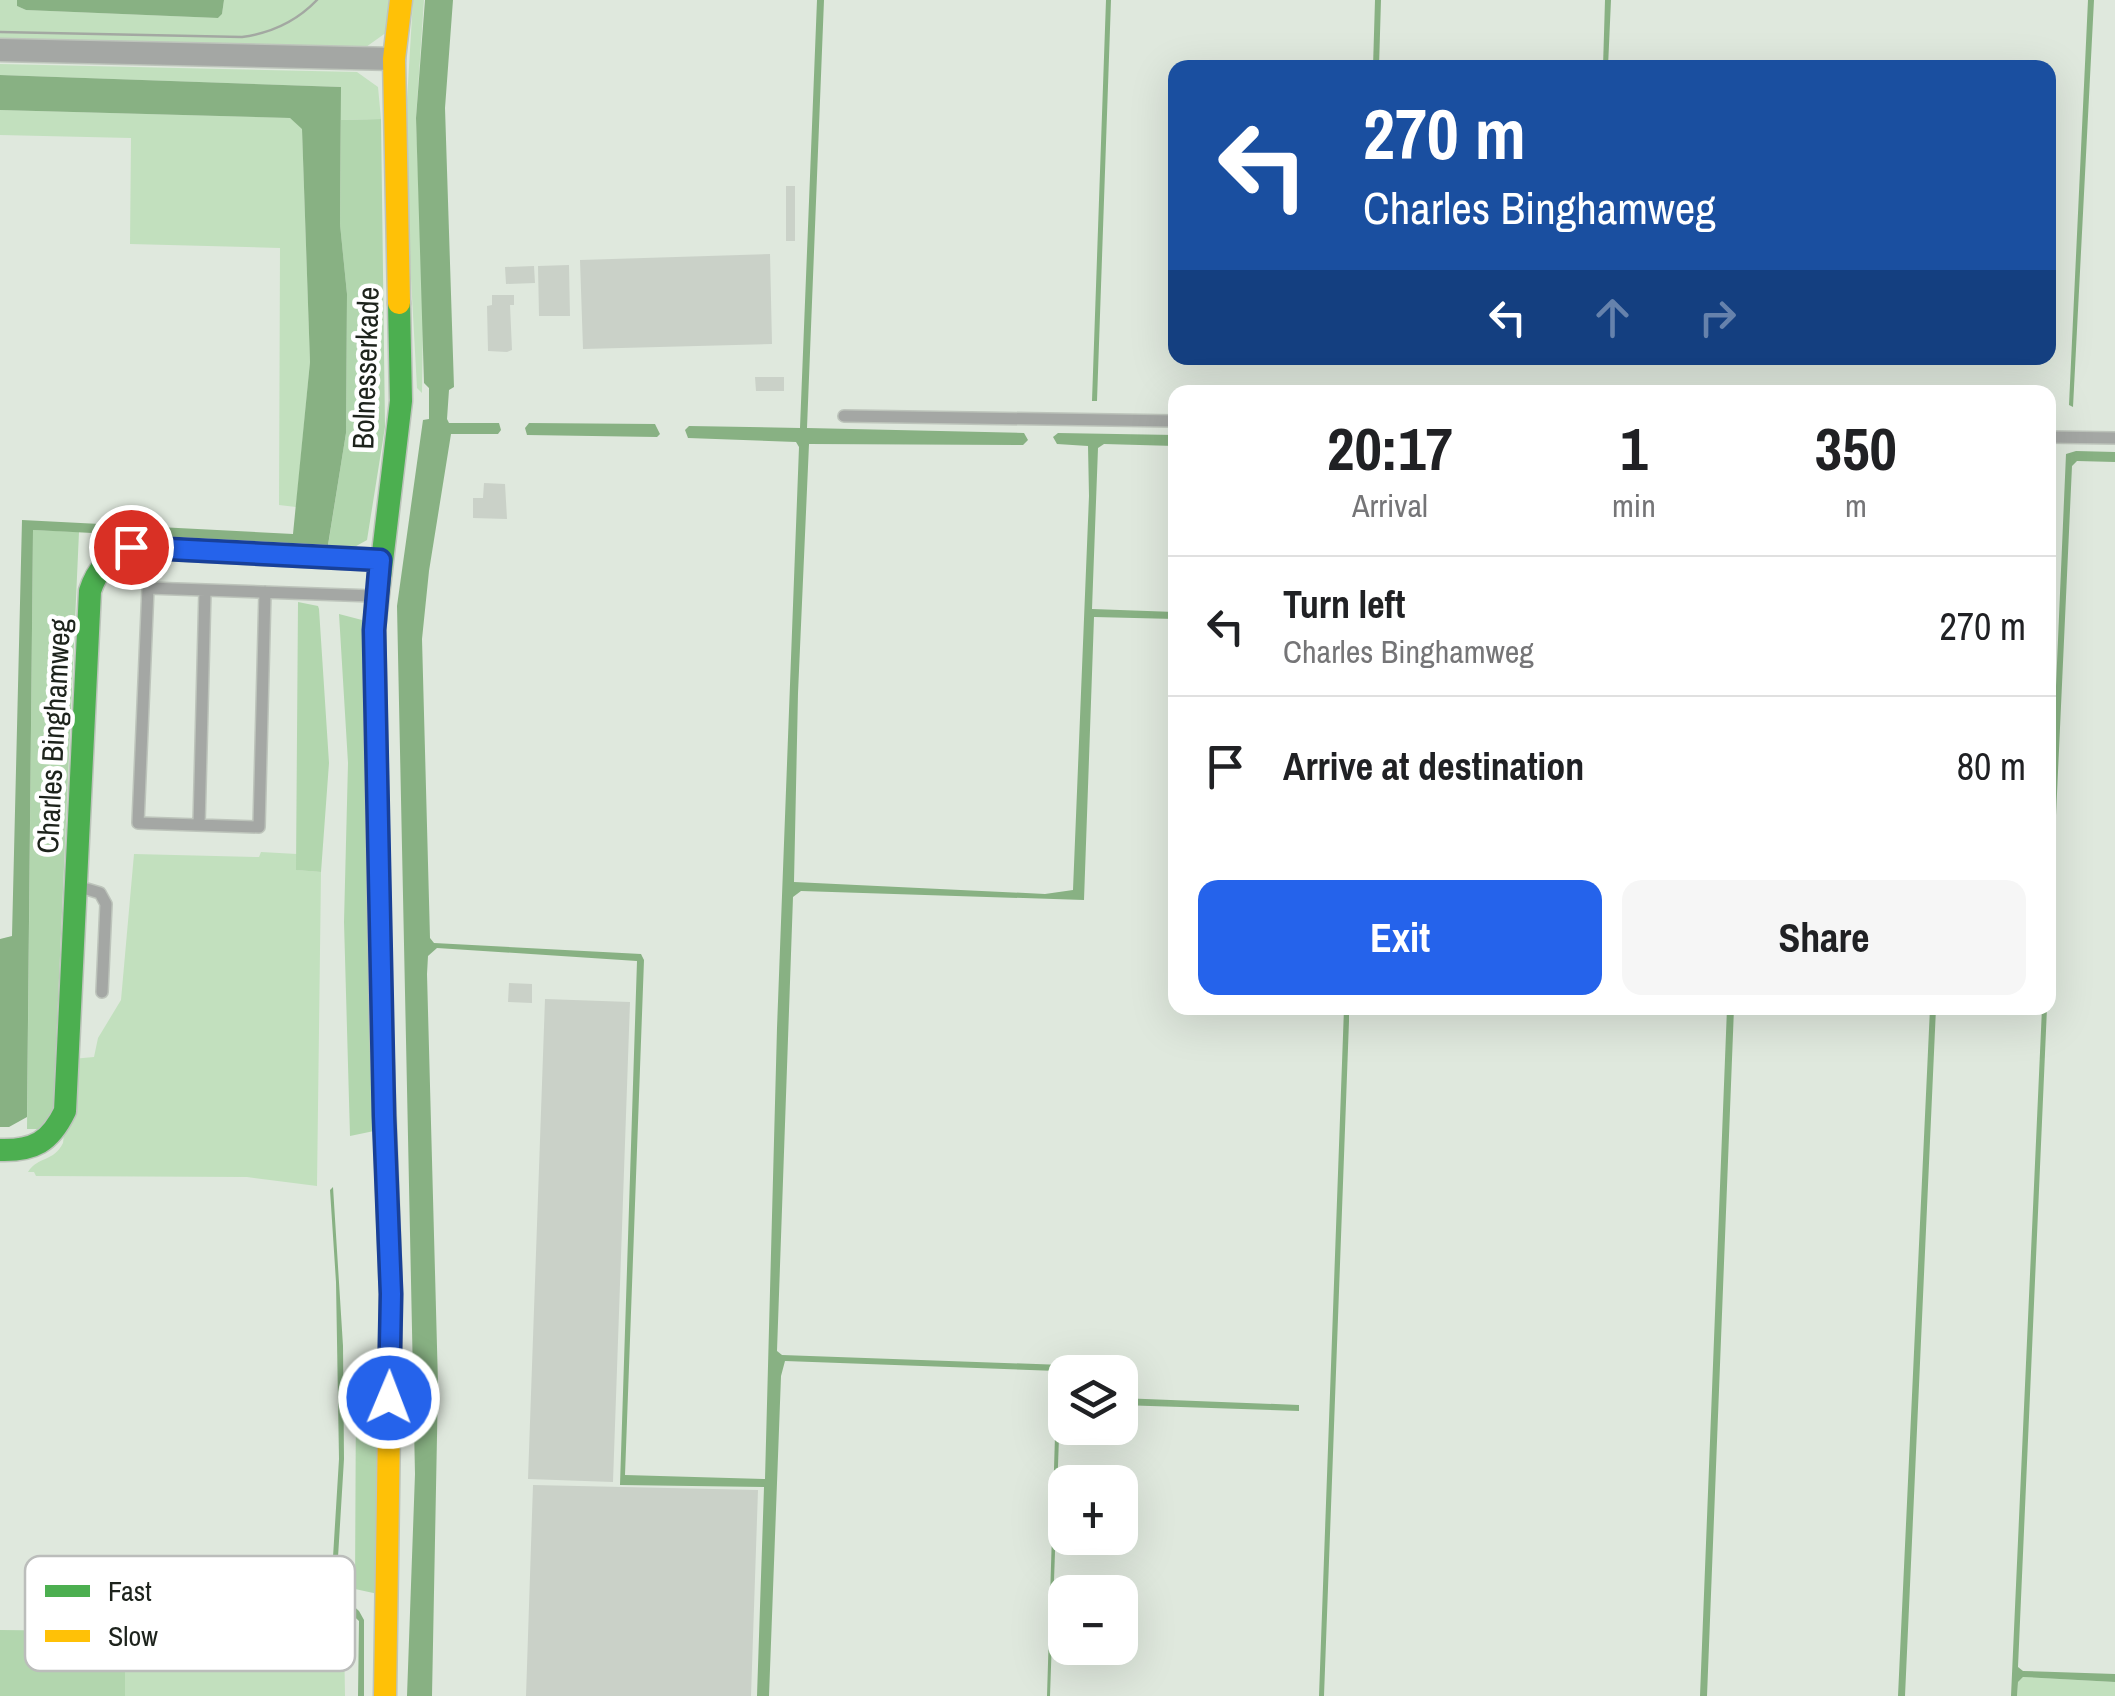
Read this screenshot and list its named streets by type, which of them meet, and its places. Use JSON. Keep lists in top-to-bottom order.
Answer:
{
  "streets": {
    "street": ["Bolnesserkade", "Charles Binghamweg"]
  },
  "crossings": [
    ["Bolnesserkade", "Charles Binghamweg"]
  ],
  "legend": ["Fast", "Slow"],
  "page": {
    "turn": ["270 m", "Charles Binghamweg"],
    "eta": [
      "20:17",
      "Arrival",
      "1",
      "min",
      "350",
      "m"
    ],
    "list": [
      {
        "name": "Turn left",
        "note": "Charles Binghamweg",
        "value": "270 m"
      },
      {
        "name": "Arrive at destination",
        "value": "80 m"
      }
    ],
    "buttons": ["Exit", "Share"],
    "map_buttons": ["+", "−"]
  }
}
